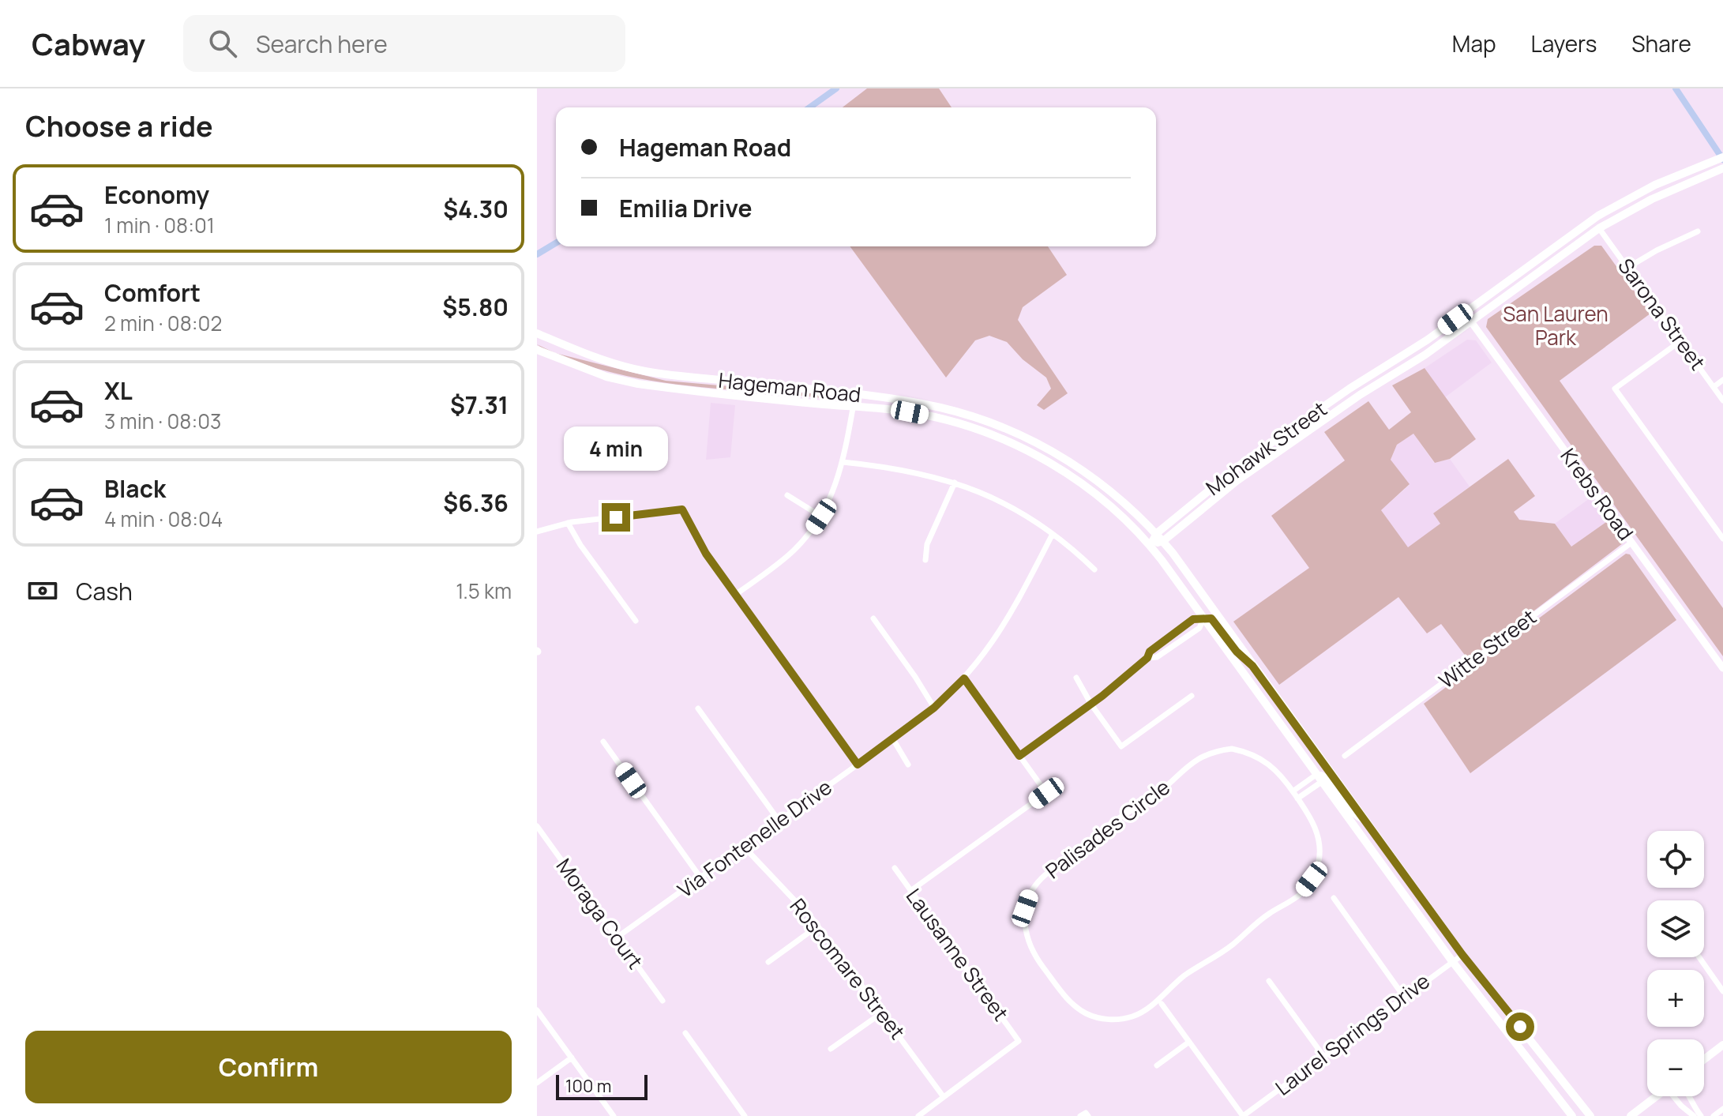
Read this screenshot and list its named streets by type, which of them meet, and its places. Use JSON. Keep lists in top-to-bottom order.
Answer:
{
  "streets": {
    "main road": ["Hageman Road", "Mohawk Street"],
    "street": [
      "Sarona Street",
      "Krebs Road",
      "Witte Street",
      "Palisades Circle",
      "Via Fontenelle Drive",
      "Moraga Court",
      "Lausanne Street",
      "Roscomare Street",
      "Laurel Springs Drive"
    ]
  },
  "crossings": [
    ["Hageman Road", "Mohawk Street"],
    ["Hageman Road", "Laurel Springs Drive"],
    ["Mohawk Street", "Krebs Road"],
    ["Krebs Road", "Witte Street"],
    ["Via Fontenelle Drive", "Moraga Court"],
    ["Via Fontenelle Drive", "Roscomare Street"],
    ["Lausanne Street", "Roscomare Street"]
  ],
  "parks": ["San Lauren Park"],
  "scale_bar": "100 m",
  "page": {
    "header": "Cabway",
    "search": "Search here",
    "nav": ["Map", "Layers", "Share"],
    "heading": "Choose a ride",
    "banner": ["Hageman Road", "Emilia Drive"],
    "list": [
      {
        "name": "Economy",
        "note": "1 min · 08:01",
        "value": "$4.30"
      },
      {
        "name": "Comfort",
        "note": "2 min · 08:02",
        "value": "$5.80"
      },
      {
        "name": "XL",
        "note": "3 min · 08:03",
        "value": "$7.31"
      },
      {
        "name": "Black",
        "note": "4 min · 08:04",
        "value": "$6.36"
      }
    ],
    "bubble": "4 min",
    "pay": ["Cash", "1.5 km"],
    "map_buttons": ["+", "−"],
    "buttons": "Confirm",
    "scale": "100 m"
  }
}
